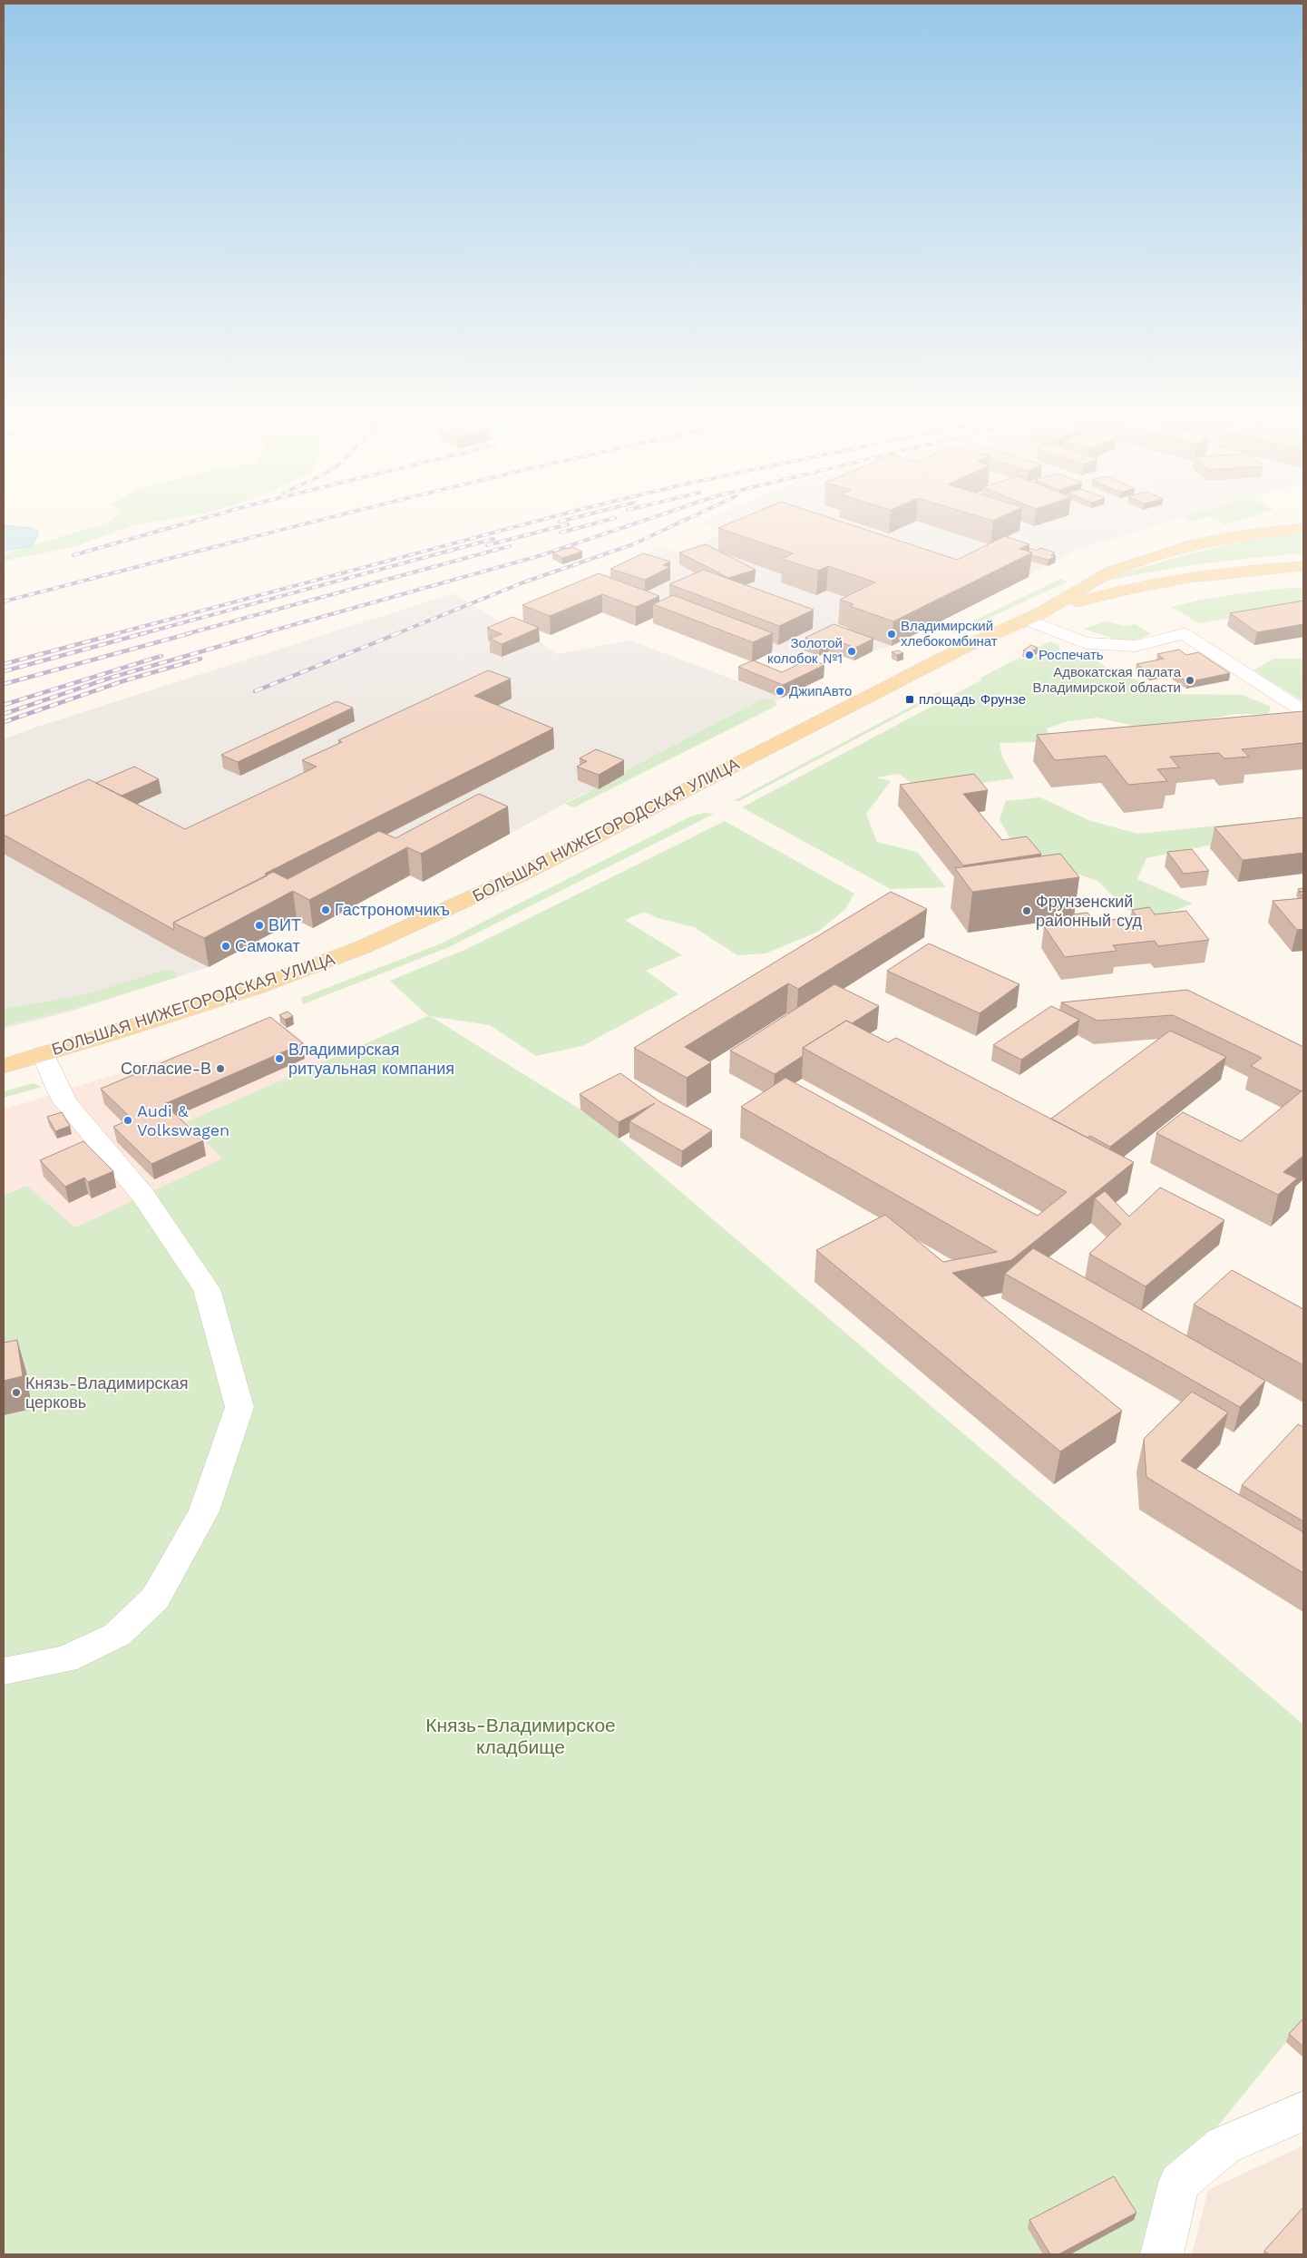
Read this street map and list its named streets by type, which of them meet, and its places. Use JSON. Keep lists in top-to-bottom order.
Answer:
{
  "streets": {
    "main road": ["БОЛЬШАЯ НИЖЕГОРОДСКАЯ УЛИЦА"]
  },
  "parks": ["Князь-Владимирское кладбище"],
  "places": {
    "other": [
      "Владимирский хлебокомбинат",
      "Золотой колобок №1",
      "Роспечать",
      "Адвокатская палата Владимирской области",
      "ДжипАвто",
      "Гастрономчикъ",
      "Фрунзенский районный суд",
      "ВИТ",
      "Самокат",
      "Владимирская ритуальная компания",
      "Согласие-В",
      "Audi & Volkswagen",
      "Князь-Владимирская церковь"
    ],
    "transit": ["площадь Фрунзе"]
  }
}
